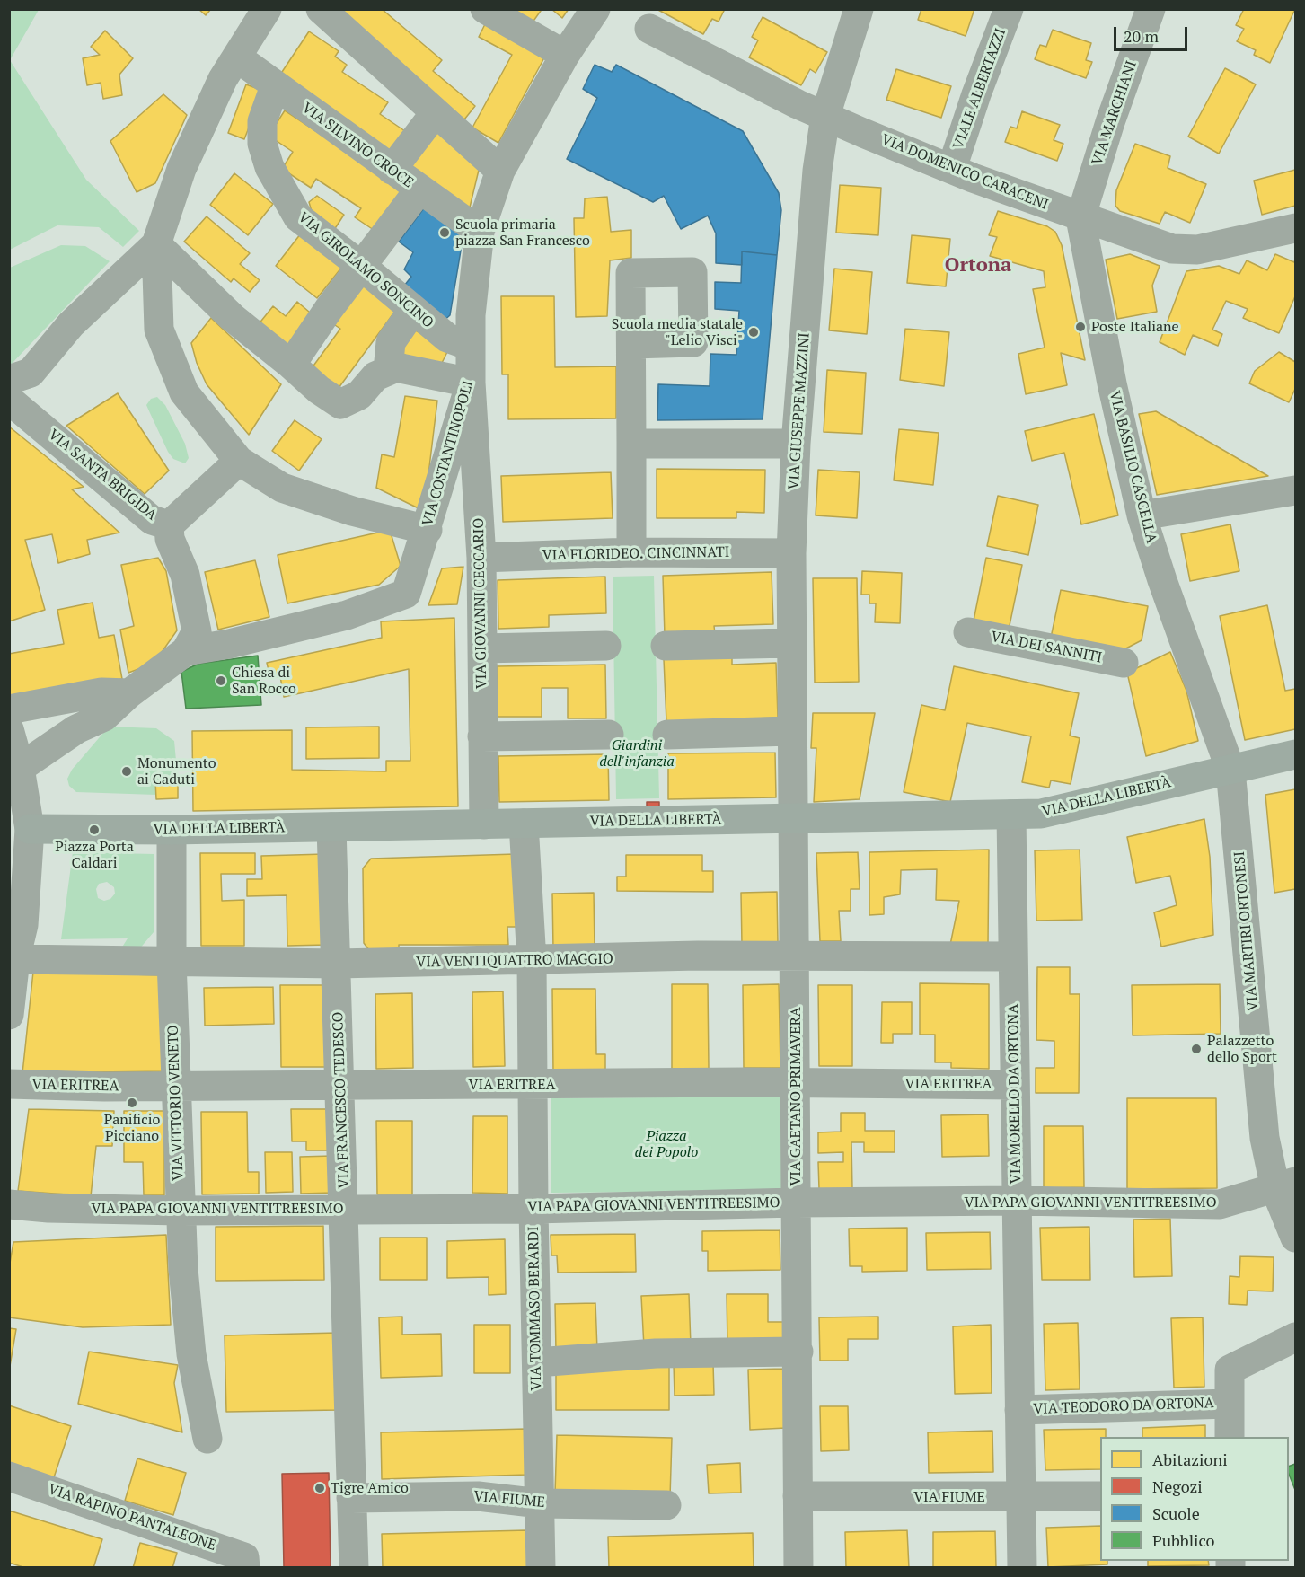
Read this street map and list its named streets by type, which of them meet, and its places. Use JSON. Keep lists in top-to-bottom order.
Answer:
{
  "streets": {
    "main road": ["VIA DELLA LIBERTÀ"],
    "street": [
      "VIALE ALBERTAZZI",
      "VIA MARCHIANI",
      "VIA SILVINO CROCE",
      "VIA DOMENICO CARACENI",
      "VIA GIROLAMO SONCINO",
      "VIA GIUSEPPE MAZZINI",
      "VIA COSTANTINOPOLI",
      "VIA BASILIO CASCELLA",
      "VIA SANTA BRIGIDA",
      "VIA FLORIDEO. CINCINNATI",
      "VIA GIOVANNI CECCARIO",
      "VIA DEI SANNITI",
      "VIA MARTIRI ORTONESI",
      "VIA VENTIQUATTRO MAGGIO",
      "VIA ERITREA",
      "VIA MORELLO DA ORTONA",
      "VIA GAETANO PRIMAVERA",
      "VIA FRANCESCO TEDESCO",
      "VIA VITTORIO VENETO",
      "VIA PAPA GIOVANNI VENTITREESIMO",
      "VIA TOMMASO BERARDI",
      "VIA TEODORO DA ORTONA",
      "VIA FIUME",
      "VIA RAPINO PANTALEONE"
    ]
  },
  "crossings": [
    ["VIALE ALBERTAZZI", "VIA DOMENICO CARACENI"],
    ["VIA MARCHIANI", "VIA DOMENICO CARACENI"],
    ["VIA MARCHIANI", "VIA BASILIO CASCELLA"],
    ["VIA SILVINO CROCE", "VIA GIROLAMO SONCINO"],
    ["VIA SILVINO CROCE", "VIA COSTANTINOPOLI"],
    ["VIA DOMENICO CARACENI", "VIA GIUSEPPE MAZZINI"],
    ["VIA DOMENICO CARACENI", "VIA BASILIO CASCELLA"],
    ["VIA GIROLAMO SONCINO", "VIA COSTANTINOPOLI"],
    ["VIA GIUSEPPE MAZZINI", "VIA FLORIDEO. CINCINNATI"],
    ["VIA GIUSEPPE MAZZINI", "VIA DELLA LIBERTÀ"],
    ["VIA GIUSEPPE MAZZINI", "VIA GAETANO PRIMAVERA"],
    ["VIA COSTANTINOPOLI", "VIA SANTA BRIGIDA"],
    ["VIA COSTANTINOPOLI", "VIA GIOVANNI CECCARIO"],
    ["VIA BASILIO CASCELLA", "VIA DELLA LIBERTÀ"],
    ["VIA BASILIO CASCELLA", "VIA MARTIRI ORTONESI"],
    ["VIA FLORIDEO. CINCINNATI", "VIA GIOVANNI CECCARIO"],
    ["VIA GIOVANNI CECCARIO", "VIA DELLA LIBERTÀ"],
    ["VIA DELLA LIBERTÀ", "VIA MARTIRI ORTONESI"],
    ["VIA DELLA LIBERTÀ", "VIA MORELLO DA ORTONA"],
    ["VIA DELLA LIBERTÀ", "VIA GAETANO PRIMAVERA"],
    ["VIA DELLA LIBERTÀ", "VIA FRANCESCO TEDESCO"],
    ["VIA DELLA LIBERTÀ", "VIA VITTORIO VENETO"],
    ["VIA DELLA LIBERTÀ", "VIA TOMMASO BERARDI"],
    ["VIA MARTIRI ORTONESI", "VIA PAPA GIOVANNI VENTITREESIMO"],
    ["VIA VENTIQUATTRO MAGGIO", "VIA MORELLO DA ORTONA"],
    ["VIA VENTIQUATTRO MAGGIO", "VIA GAETANO PRIMAVERA"],
    ["VIA VENTIQUATTRO MAGGIO", "VIA FRANCESCO TEDESCO"],
    ["VIA VENTIQUATTRO MAGGIO", "VIA VITTORIO VENETO"],
    ["VIA VENTIQUATTRO MAGGIO", "VIA TOMMASO BERARDI"],
    ["VIA ERITREA", "VIA MORELLO DA ORTONA"],
    ["VIA ERITREA", "VIA GAETANO PRIMAVERA"],
    ["VIA ERITREA", "VIA FRANCESCO TEDESCO"],
    ["VIA ERITREA", "VIA VITTORIO VENETO"],
    ["VIA ERITREA", "VIA TOMMASO BERARDI"],
    ["VIA MORELLO DA ORTONA", "VIA PAPA GIOVANNI VENTITREESIMO"],
    ["VIA MORELLO DA ORTONA", "VIA TEODORO DA ORTONA"],
    ["VIA MORELLO DA ORTONA", "VIA FIUME"],
    ["VIA GAETANO PRIMAVERA", "VIA PAPA GIOVANNI VENTITREESIMO"],
    ["VIA GAETANO PRIMAVERA", "VIA FIUME"],
    ["VIA FRANCESCO TEDESCO", "VIA PAPA GIOVANNI VENTITREESIMO"],
    ["VIA FRANCESCO TEDESCO", "VIA FIUME"],
    ["VIA VITTORIO VENETO", "VIA PAPA GIOVANNI VENTITREESIMO"],
    ["VIA PAPA GIOVANNI VENTITREESIMO", "VIA TOMMASO BERARDI"],
    ["VIA TOMMASO BERARDI", "VIA FIUME"]
  ],
  "districts": ["Ortona"],
  "parks": ["Giardini dell'infanzia", "Piazza dei Popolo"],
  "places": [
    "Scuola primaria piazza San Francesco",
    "Poste Italiane",
    "Scuola media statale \"Lelio Visci\"",
    "Chiesa di San Rocco",
    "Monumento ai Caduti",
    "Piazza Porta Caldari",
    "Palazzetto dello Sport",
    "Panificio Picciano",
    "Tigre Amico"
  ],
  "legend": [
    "Abitazioni",
    "Negozi",
    "Scuole",
    "Pubblico"
  ],
  "scale_bar": "20 m"
}
